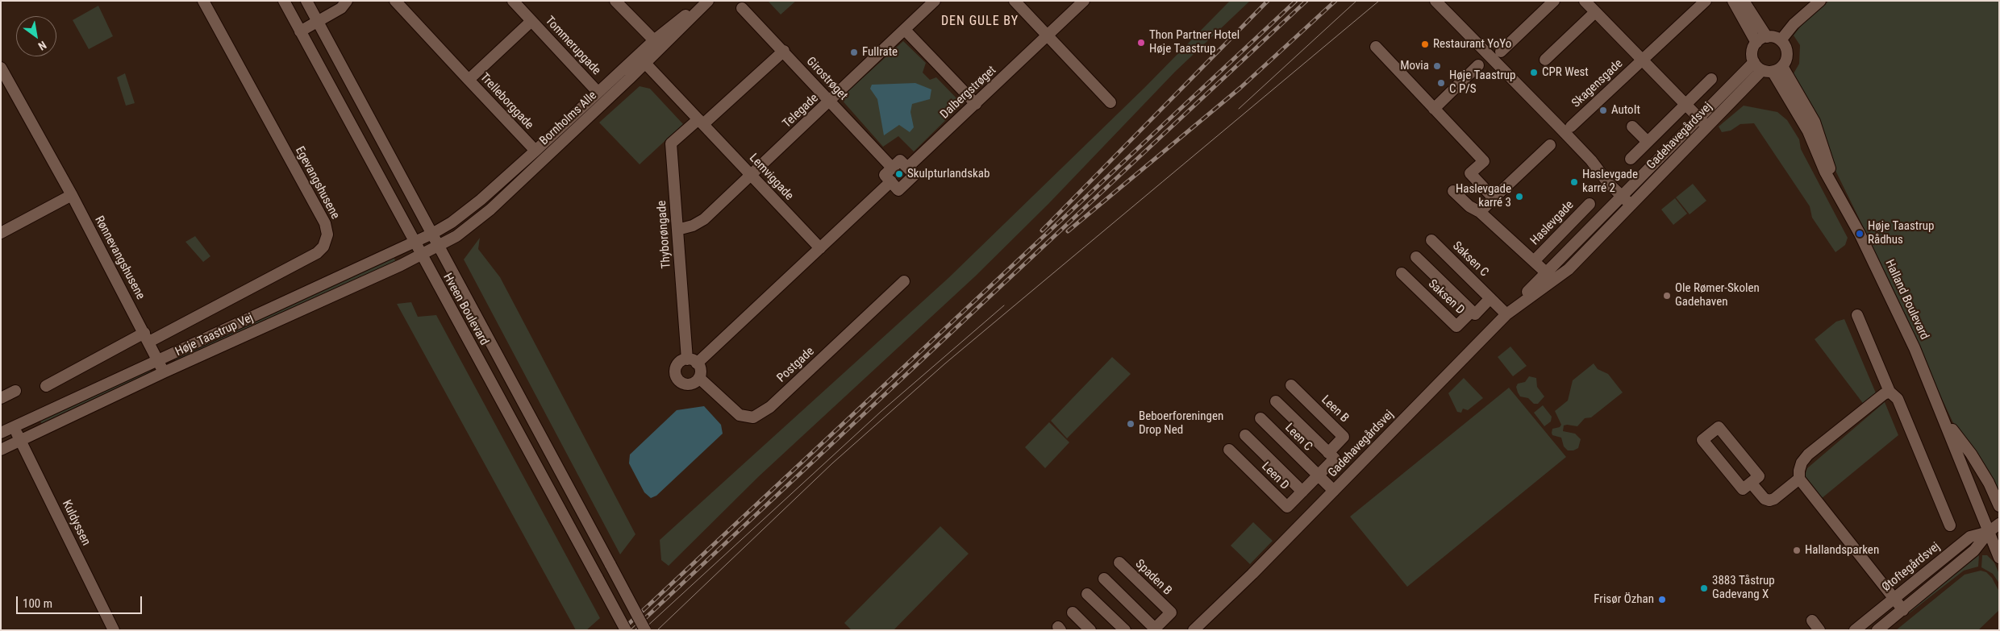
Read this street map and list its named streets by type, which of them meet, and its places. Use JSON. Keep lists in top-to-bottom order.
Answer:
{
  "streets": {
    "street": [
      "Tommerupgade",
      "Girostrøget",
      "Skagensgade",
      "Dalbergstrøget",
      "Trelleborggade",
      "Telegade",
      "Bornholms Alle",
      "Gadehavegårdsvej",
      "Lemviggade",
      "Egevangshusene",
      "Haslevgade",
      "Thyborøngade",
      "Rønnevangshusene",
      "Saksen C",
      "Saksen D",
      "Halland Boulevard",
      "Hveen Boulevard",
      "Høje Taastrup Vej",
      "Postgade",
      "Leen B",
      "Leen C",
      "Leen D",
      "Kuldyssen",
      "Øtoftegårdsvej",
      "Spaden B"
    ]
  },
  "crossings": [
    ["Tommerupgade", "Trelleborggade"],
    ["Tommerupgade", "Bornholms Alle"],
    ["Girostrøget", "Telegade"],
    ["Skagensgade", "Gadehavegårdsvej"],
    ["Trelleborggade", "Bornholms Alle"],
    ["Telegade", "Lemviggade"],
    ["Telegade", "Thyborøngade"],
    ["Bornholms Alle", "Lemviggade"],
    ["Bornholms Alle", "Hveen Boulevard"],
    ["Bornholms Alle", "Høje Taastrup Vej"],
    ["Gadehavegårdsvej", "Haslevgade"],
    ["Gadehavegårdsvej", "Saksen C"],
    ["Gadehavegårdsvej", "Halland Boulevard"],
    ["Gadehavegårdsvej", "Leen C"],
    ["Lemviggade", "Thyborøngade"],
    ["Egevangshusene", "Rønnevangshusene"],
    ["Thyborøngade", "Postgade"],
    ["Rønnevangshusene", "Høje Taastrup Vej"],
    ["Saksen C", "Saksen D"],
    ["Halland Boulevard", "Øtoftegårdsvej"],
    ["Hveen Boulevard", "Høje Taastrup Vej"],
    ["Høje Taastrup Vej", "Kuldyssen"],
    ["Leen C", "Leen D"]
  ],
  "districts": ["DEN GULE BY"],
  "places": [
    "Thon Partner Hotel Høje Taastrup",
    "Restaurant YoYo",
    "Fullrate",
    "Movia",
    "CPR West",
    "Høje Taastrup C P/S",
    "AutoIt",
    "Skulpturlandskab",
    "Haslevgade karré 2",
    "Haslevgade karré 3",
    "Høje Taastrup Rådhus",
    "Ole Rømer-Skolen Gadehaven",
    "Beboerforeningen Drop Ned",
    "Hallandsparken",
    "3883 Tåstrup Gadevang X",
    "Frisør Özhan"
  ],
  "scale_bar": "100 m",
  "north": "bottom right"
}
